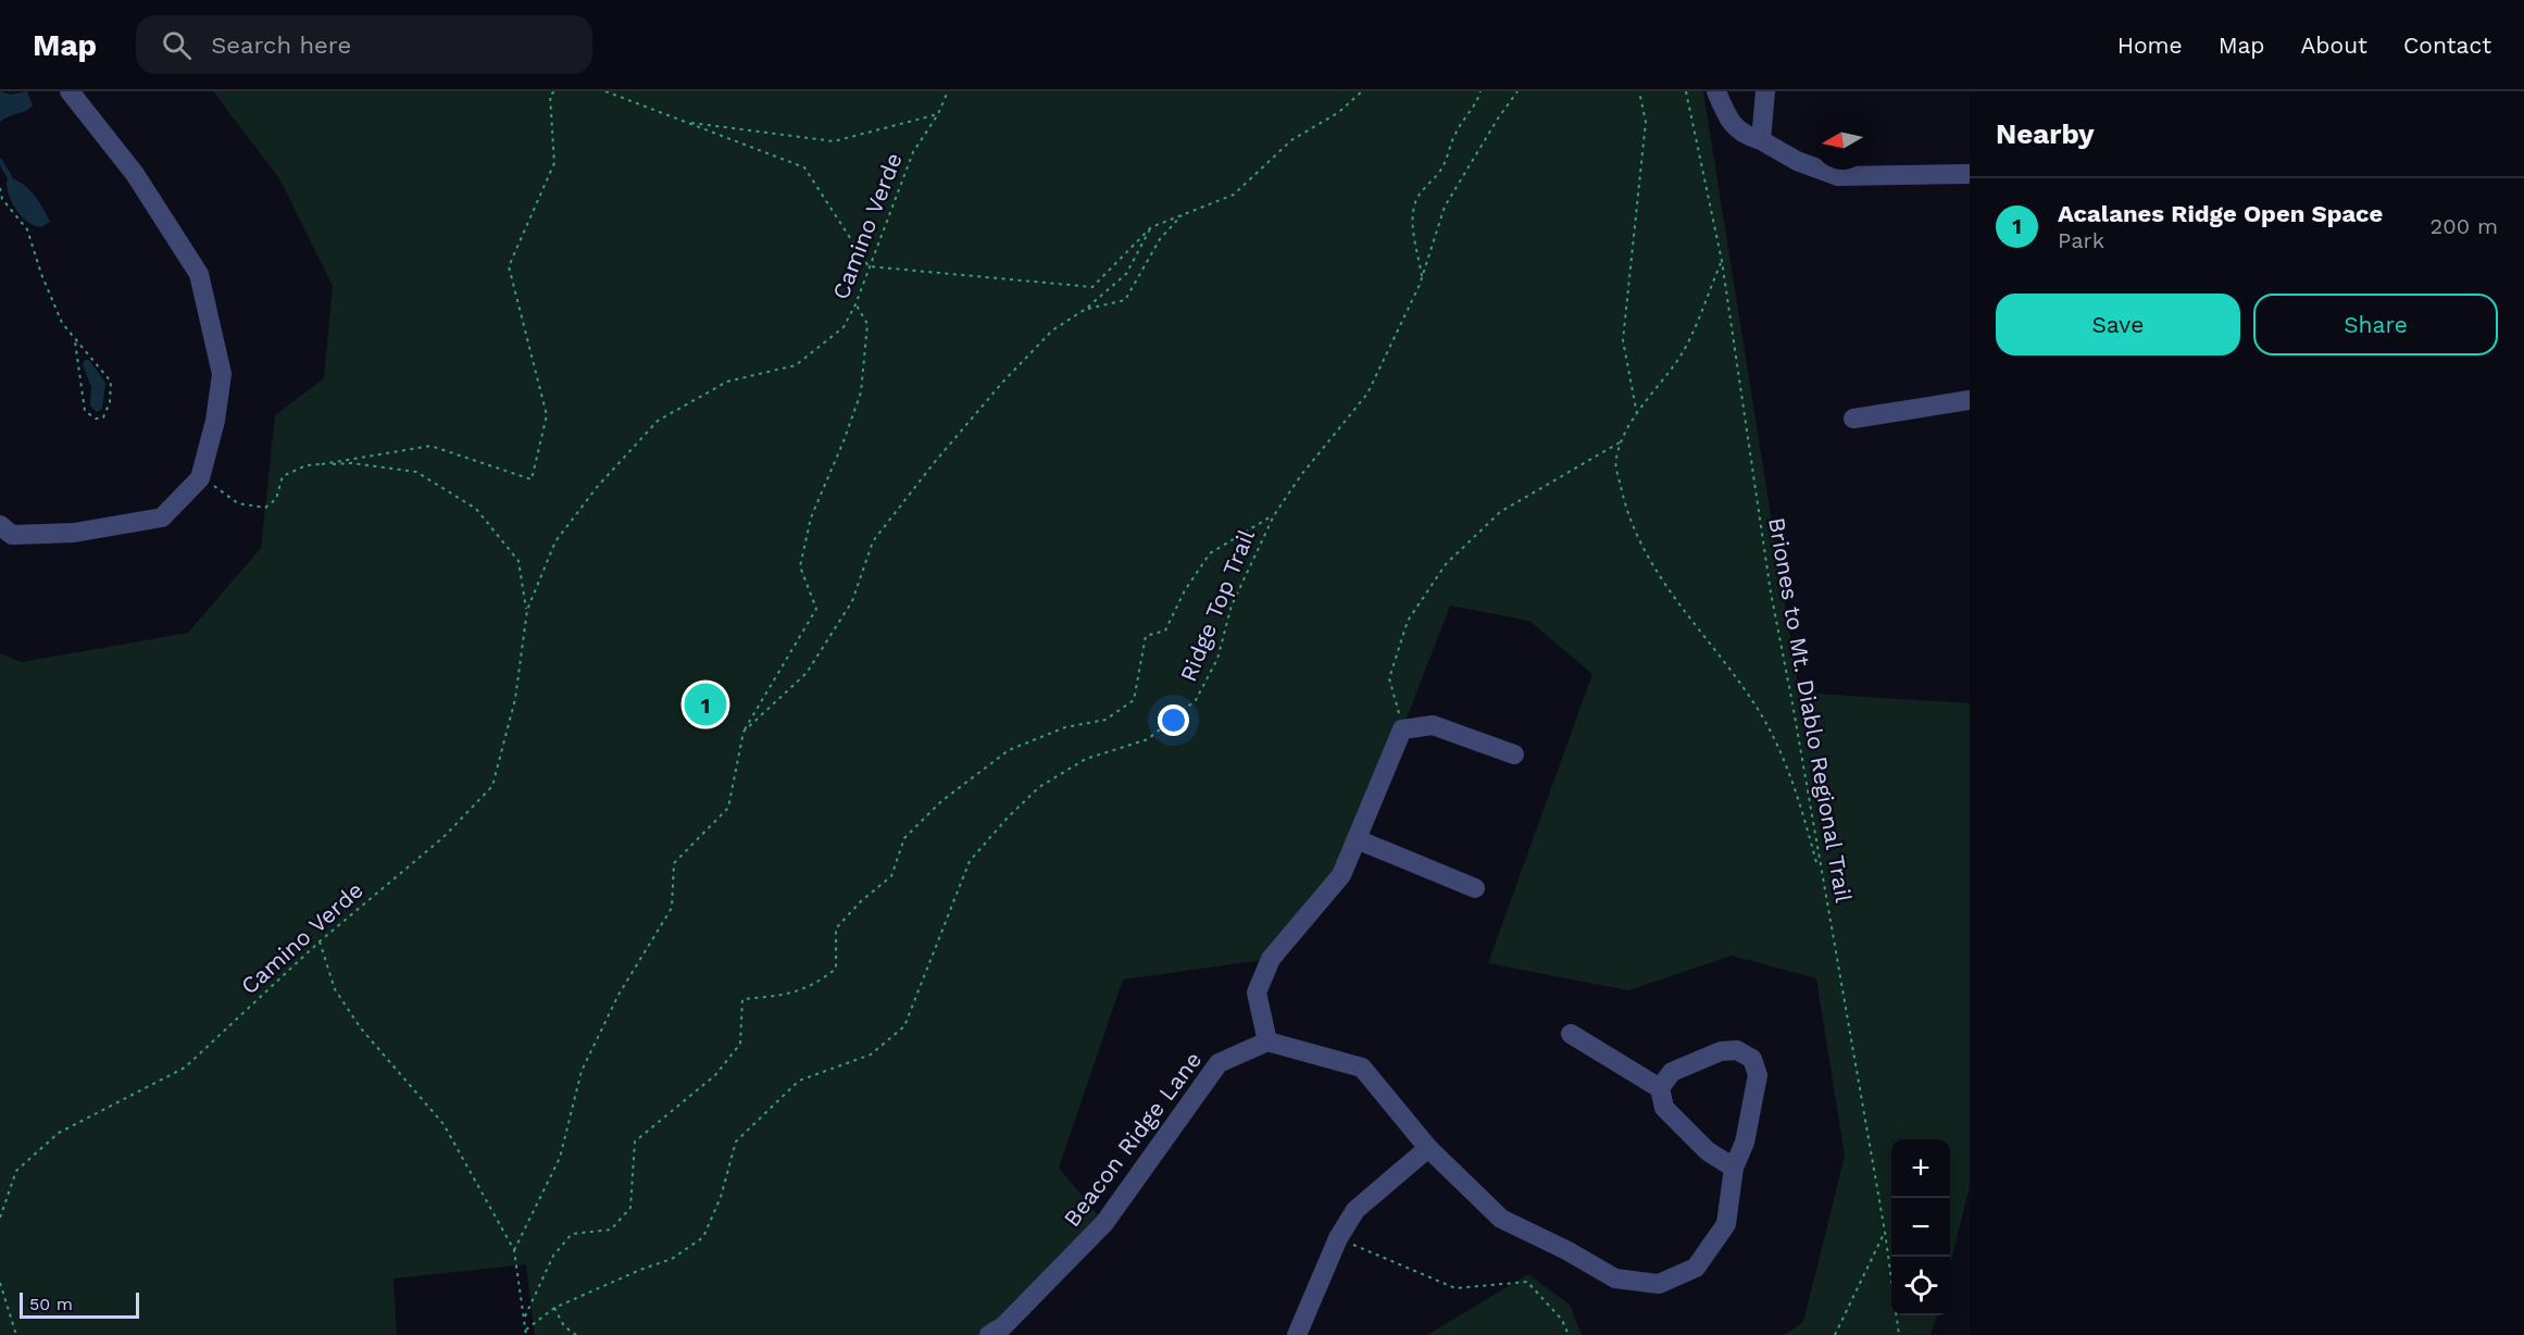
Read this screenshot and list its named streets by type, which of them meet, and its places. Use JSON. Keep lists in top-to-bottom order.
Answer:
{
  "streets": {
    "street": ["Beacon Ridge Lane"],
    "path": ["Camino Verde", "Ridge Top Trail", "Briones to Mt. Diablo Regional Trail"]
  },
  "scale_bar": "50 m",
  "north": "left",
  "page": {
    "header": "Map",
    "search": "Search here",
    "nav": [
      "Home",
      "Map",
      "About",
      "Contact"
    ],
    "heading": "Nearby",
    "list": [
      {
        "mark": "1",
        "name": "Acalanes Ridge Open Space",
        "note": "Park",
        "value": "200 m"
      }
    ],
    "buttons": ["Save", "Share"],
    "pins": "1",
    "map_buttons": ["+", "−"],
    "scale": "50 m"
  }
}
